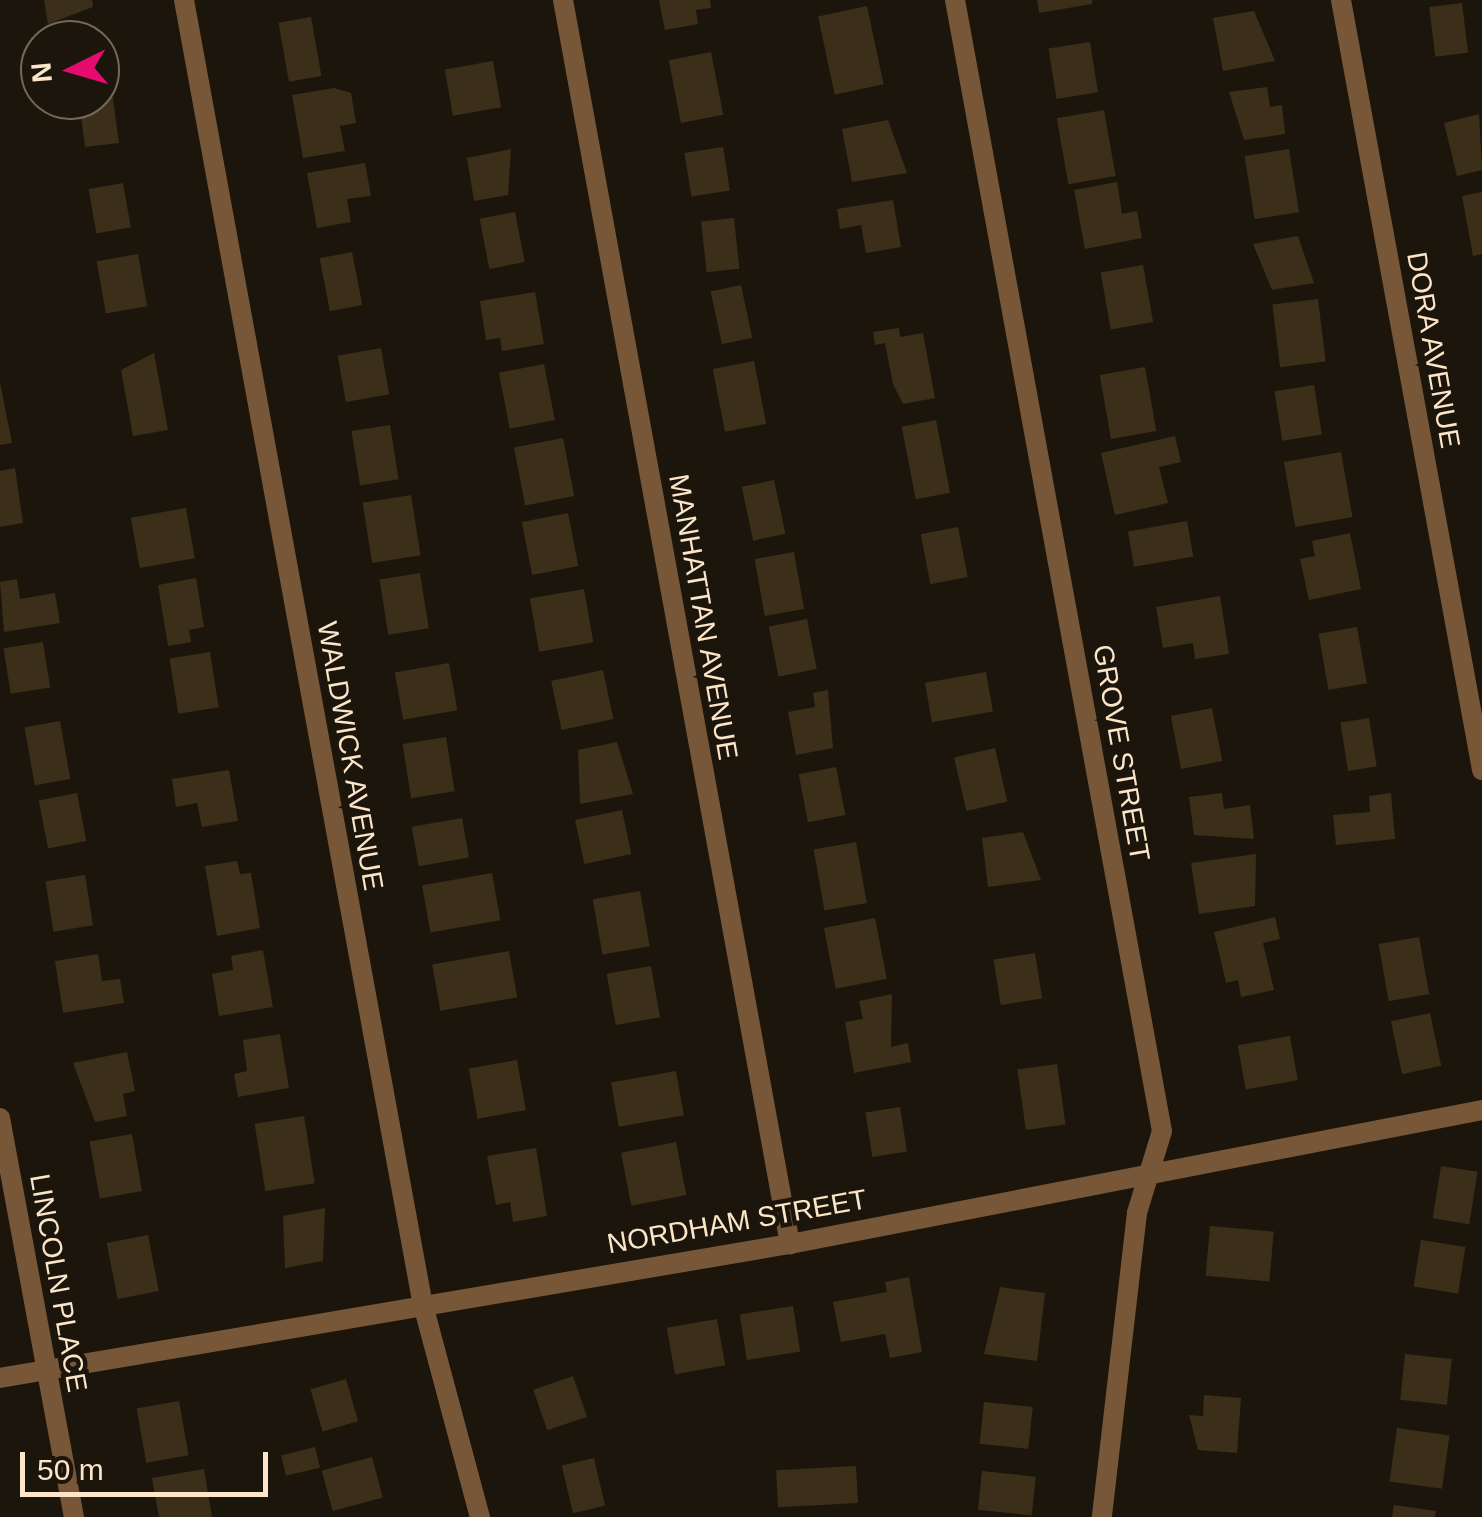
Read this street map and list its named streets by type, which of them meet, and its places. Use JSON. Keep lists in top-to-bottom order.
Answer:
{
  "streets": {
    "street": [
      "DORA AVENUE",
      "MANHATTAN AVENUE",
      "GROVE STREET",
      "WALDWICK AVENUE",
      "NORDHAM STREET",
      "LINCOLN PLACE"
    ]
  },
  "crossings": [
    ["MANHATTAN AVENUE", "NORDHAM STREET"],
    ["GROVE STREET", "NORDHAM STREET"],
    ["WALDWICK AVENUE", "NORDHAM STREET"],
    ["NORDHAM STREET", "LINCOLN PLACE"]
  ],
  "scale_bar": "50 m",
  "north": "left"
}
